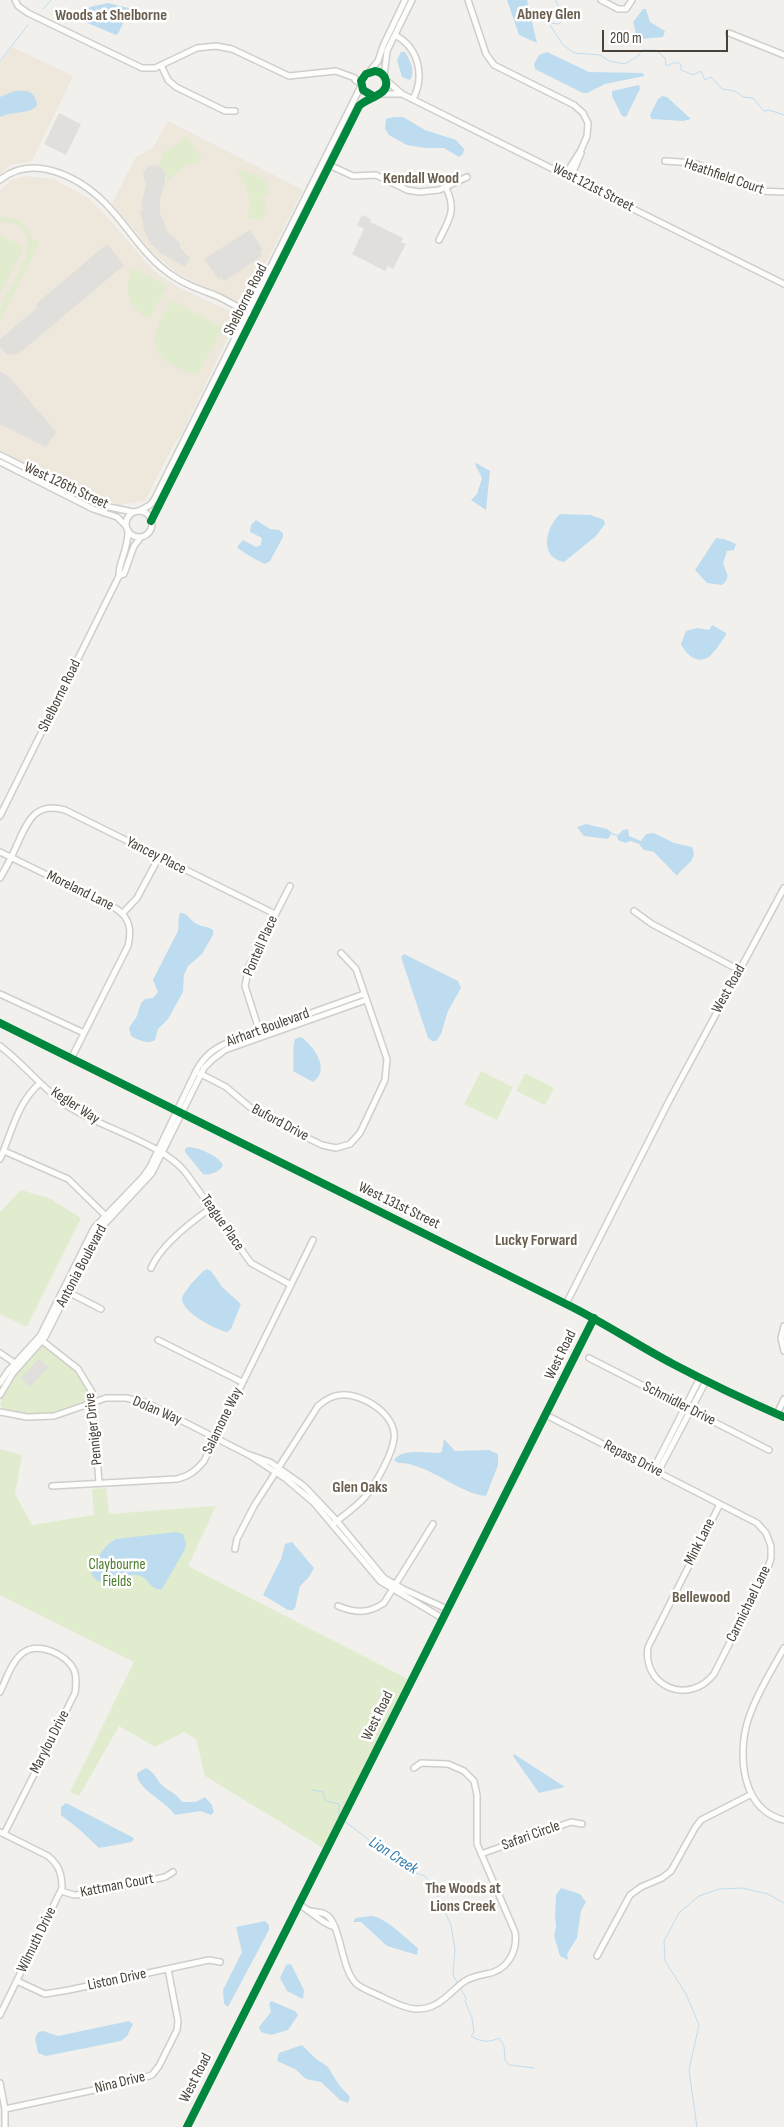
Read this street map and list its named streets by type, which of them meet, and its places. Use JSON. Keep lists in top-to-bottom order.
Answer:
{
  "streets": {
    "street": [
      "Heathfield Court",
      "West 121st Street",
      "Shelborne Road",
      "West 126th Street",
      "Yancey Place",
      "Moreland Lane",
      "Pontell Place",
      "West Road",
      "Airhart Boulevard",
      "Kegler Way",
      "Buford Drive",
      "West 131st Street",
      "Teague Place",
      "Antonia Boulevard",
      "Schmidler Drive",
      "Dolan Way",
      "Salamone Way",
      "Penniger Drive",
      "Repass Drive",
      "Mink Lane",
      "Carmichael Lane",
      "Marylou Drive",
      "Safari Circle",
      "Kattman Court",
      "Wilmuth Drive",
      "Liston Drive",
      "Nina Drive"
    ]
  },
  "crossings": [
    ["West 121st Street", "Shelborne Road"],
    ["Shelborne Road", "West 126th Street"],
    ["Yancey Place", "Moreland Lane"],
    ["Yancey Place", "Pontell Place"],
    ["Moreland Lane", "West 131st Street"],
    ["Pontell Place", "Airhart Boulevard"],
    ["West Road", "West 131st Street"],
    ["West Road", "Dolan Way"],
    ["West Road", "Repass Drive"],
    ["Airhart Boulevard", "Buford Drive"],
    ["Airhart Boulevard", "West 131st Street"],
    ["Airhart Boulevard", "Antonia Boulevard"],
    ["Kegler Way", "Teague Place"],
    ["Kegler Way", "Antonia Boulevard"],
    ["West 131st Street", "Antonia Boulevard"],
    ["Teague Place", "Antonia Boulevard"],
    ["Teague Place", "Salamone Way"],
    ["Antonia Boulevard", "Penniger Drive"],
    ["Dolan Way", "Salamone Way"],
    ["Dolan Way", "Penniger Drive"],
    ["Salamone Way", "Penniger Drive"],
    ["Repass Drive", "Mink Lane"],
    ["Repass Drive", "Carmichael Lane"],
    ["Mink Lane", "Carmichael Lane"],
    ["Kattman Court", "Wilmuth Drive"],
    ["Wilmuth Drive", "Liston Drive"],
    ["Liston Drive", "Nina Drive"]
  ],
  "districts": [
    "Abney Glen",
    "Woods at Shelborne",
    "Kendall Wood",
    "Lucky Forward",
    "Glen Oaks",
    "Bellewood",
    "The Woods at Lions Creek"
  ],
  "water": ["Lion Creek"],
  "parks": ["Claybourne Fields"],
  "scale_bar": "200 m"
}
